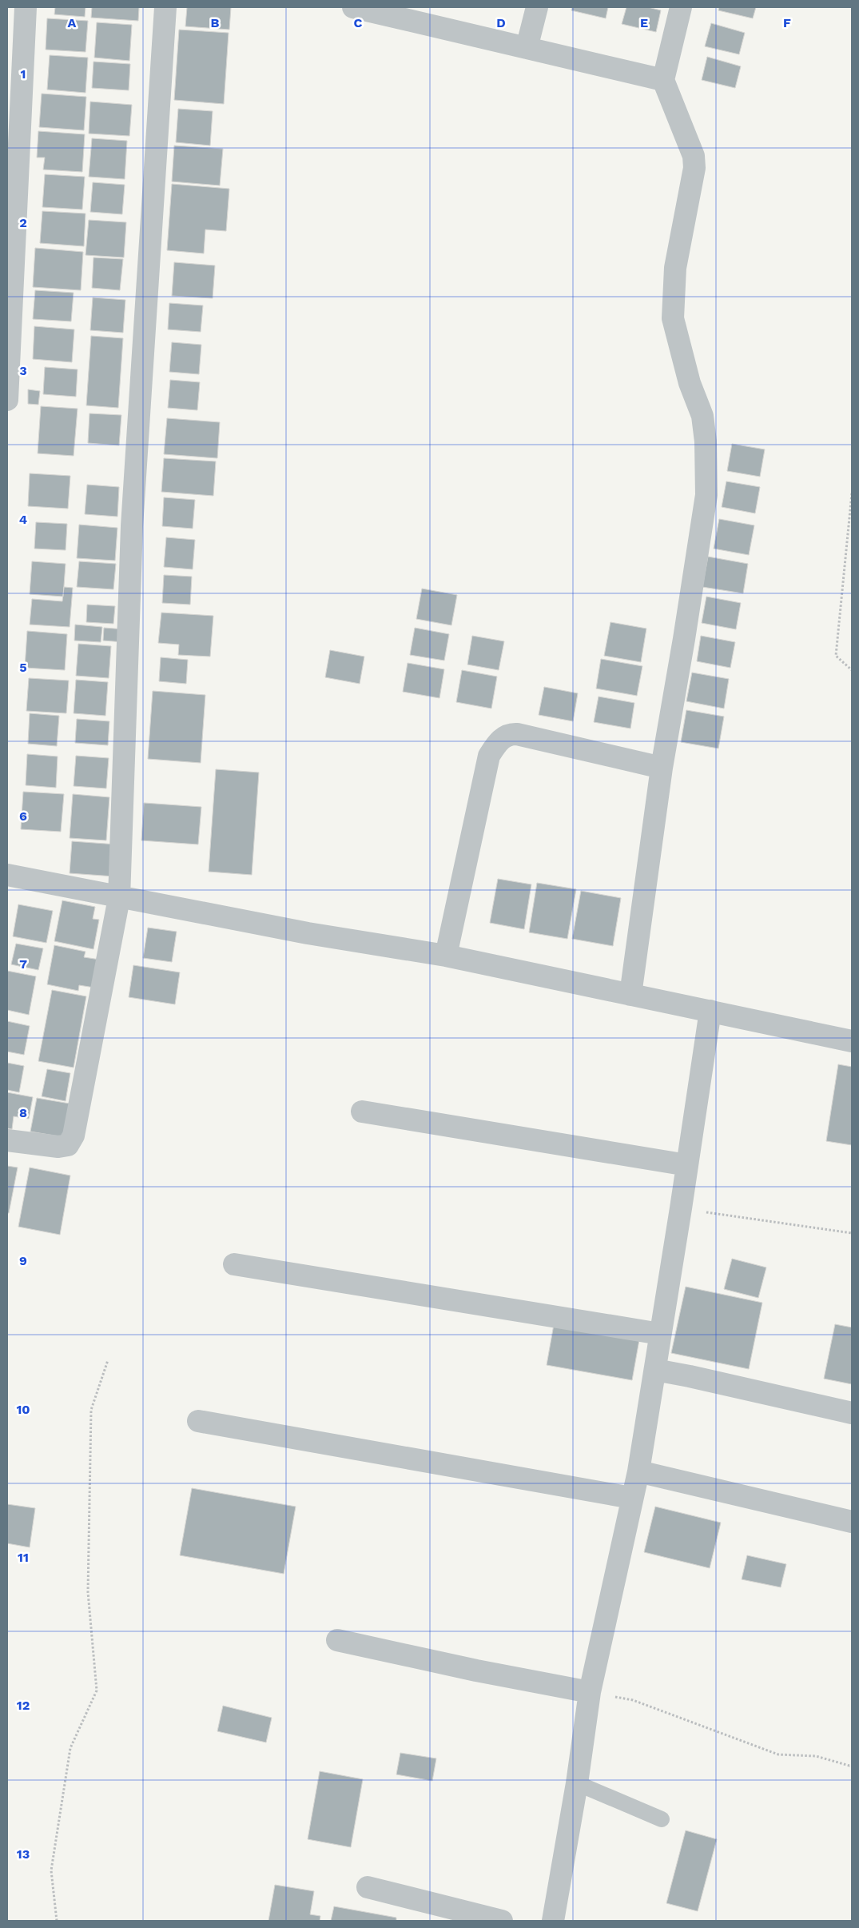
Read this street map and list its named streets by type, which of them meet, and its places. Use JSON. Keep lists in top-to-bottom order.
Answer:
{
  "grid": {
    "columns": [
      "A",
      "B",
      "C",
      "D",
      "E",
      "F"
    ],
    "rows": [
      "1",
      "2",
      "3",
      "4",
      "5",
      "6",
      "7",
      "8",
      "9",
      "10",
      "11",
      "12",
      "13"
    ]
  }
}
